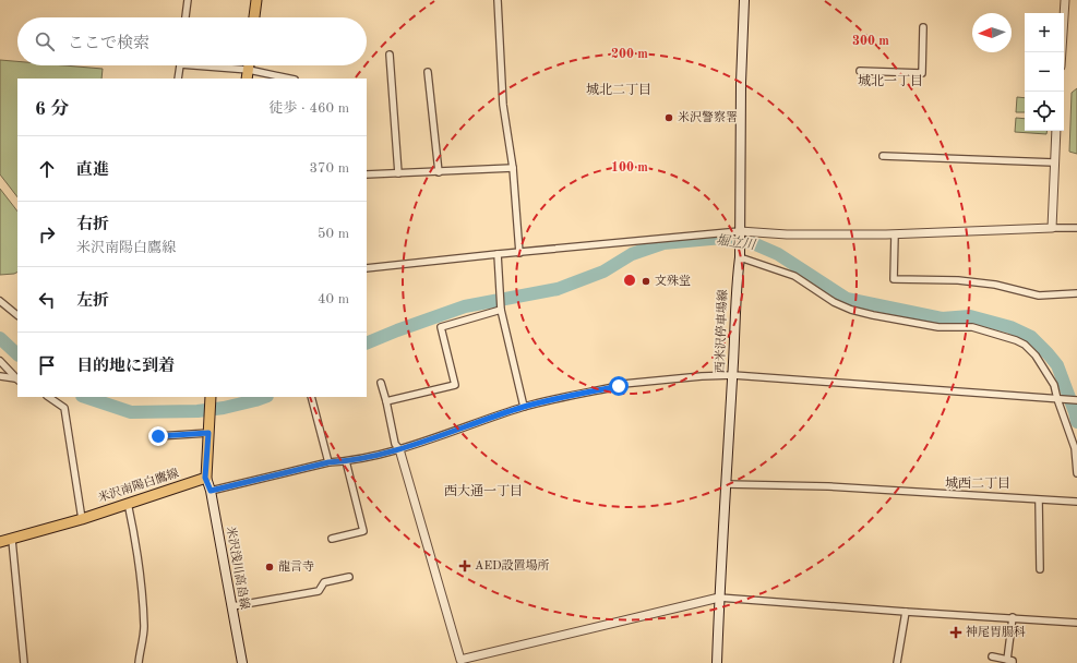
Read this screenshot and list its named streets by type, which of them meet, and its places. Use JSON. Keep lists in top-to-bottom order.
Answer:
{
  "streets": {
    "main road": ["西米沢停車場線", "米沢南陽白鷹線", "米沢浅川高畠線"]
  },
  "crossings": [
    ["米沢南陽白鷹線", "米沢浅川高畠線"]
  ],
  "districts": [
    "城北一丁目",
    "城北二丁目",
    "城西二丁目",
    "西大通一丁目"
  ],
  "water": ["堀立川"],
  "places": {
    "other": ["米沢警察署", "文殊堂", "龍言寺"],
    "health": ["AED設置場所", "神尾胃腸科"]
  },
  "north": "left",
  "page": {
    "map_buttons": ["+", "−"],
    "search": "ここで検索",
    "heading": ["6 分", "徒歩 · 460 m"],
    "list": [
      ["直進", "370 m"],
      ["右折", "米沢南陽白鷹線", "50 m"],
      ["左折", "40 m"],
      "目的地に到着"
    ]
  },
  "rings": ["300 m", "200 m", "100 m"]
}
